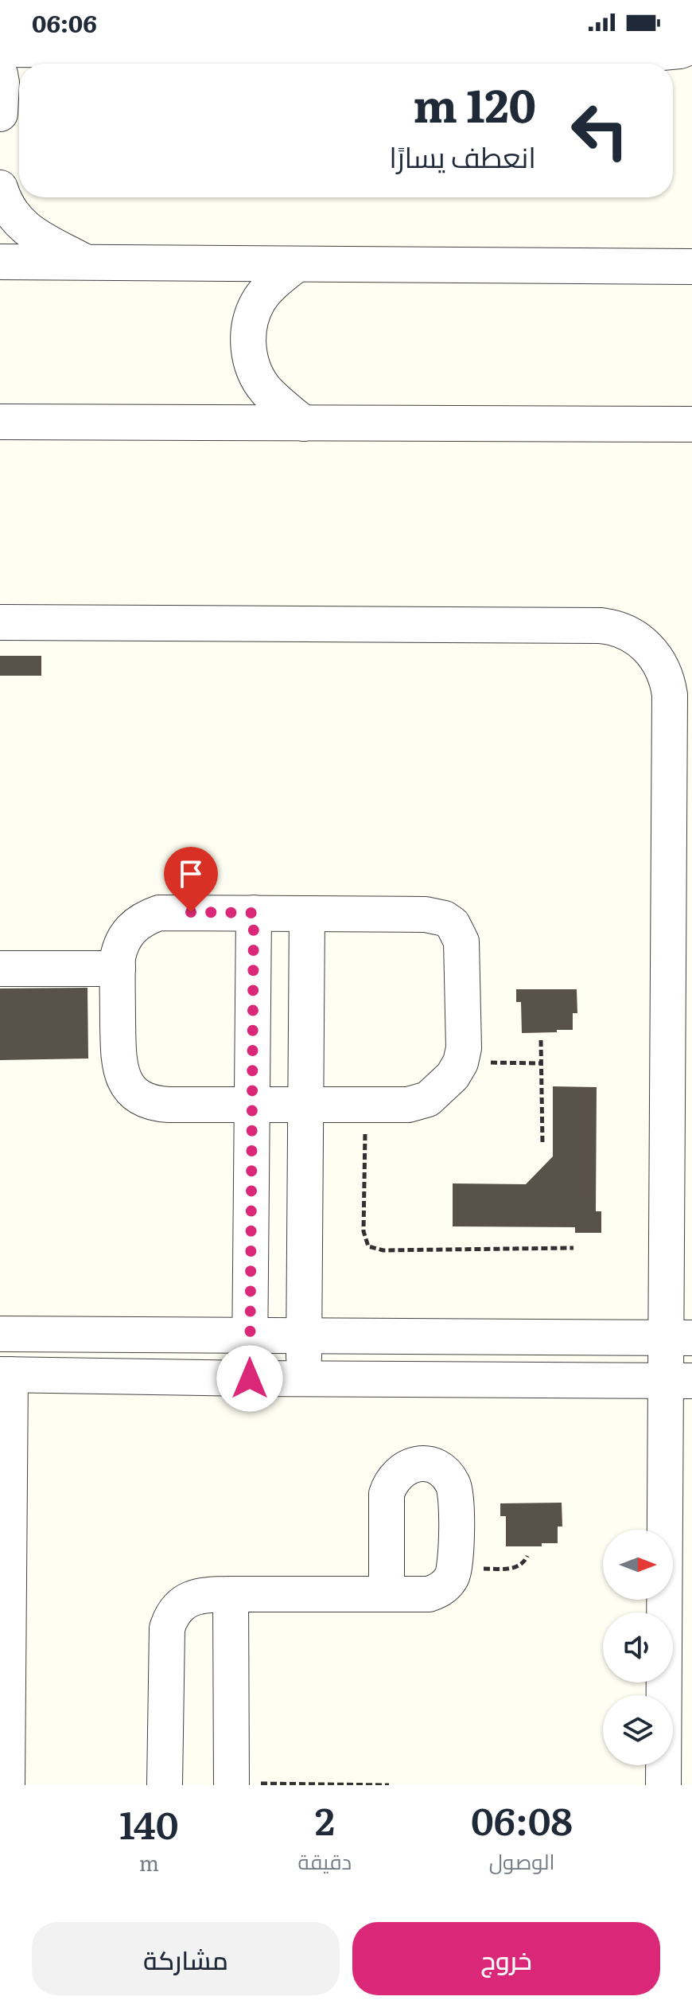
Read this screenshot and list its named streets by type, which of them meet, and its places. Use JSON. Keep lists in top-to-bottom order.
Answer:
{
  "north": "right",
  "page": {
    "status": "06:06",
    "turn": ["120 m", "انعطف يسارًا"],
    "eta": [
      "06:08",
      "الوصول",
      "2",
      "دقيقة",
      "140",
      "m"
    ],
    "buttons": ["خروج", "مشاركة"]
  }
}
